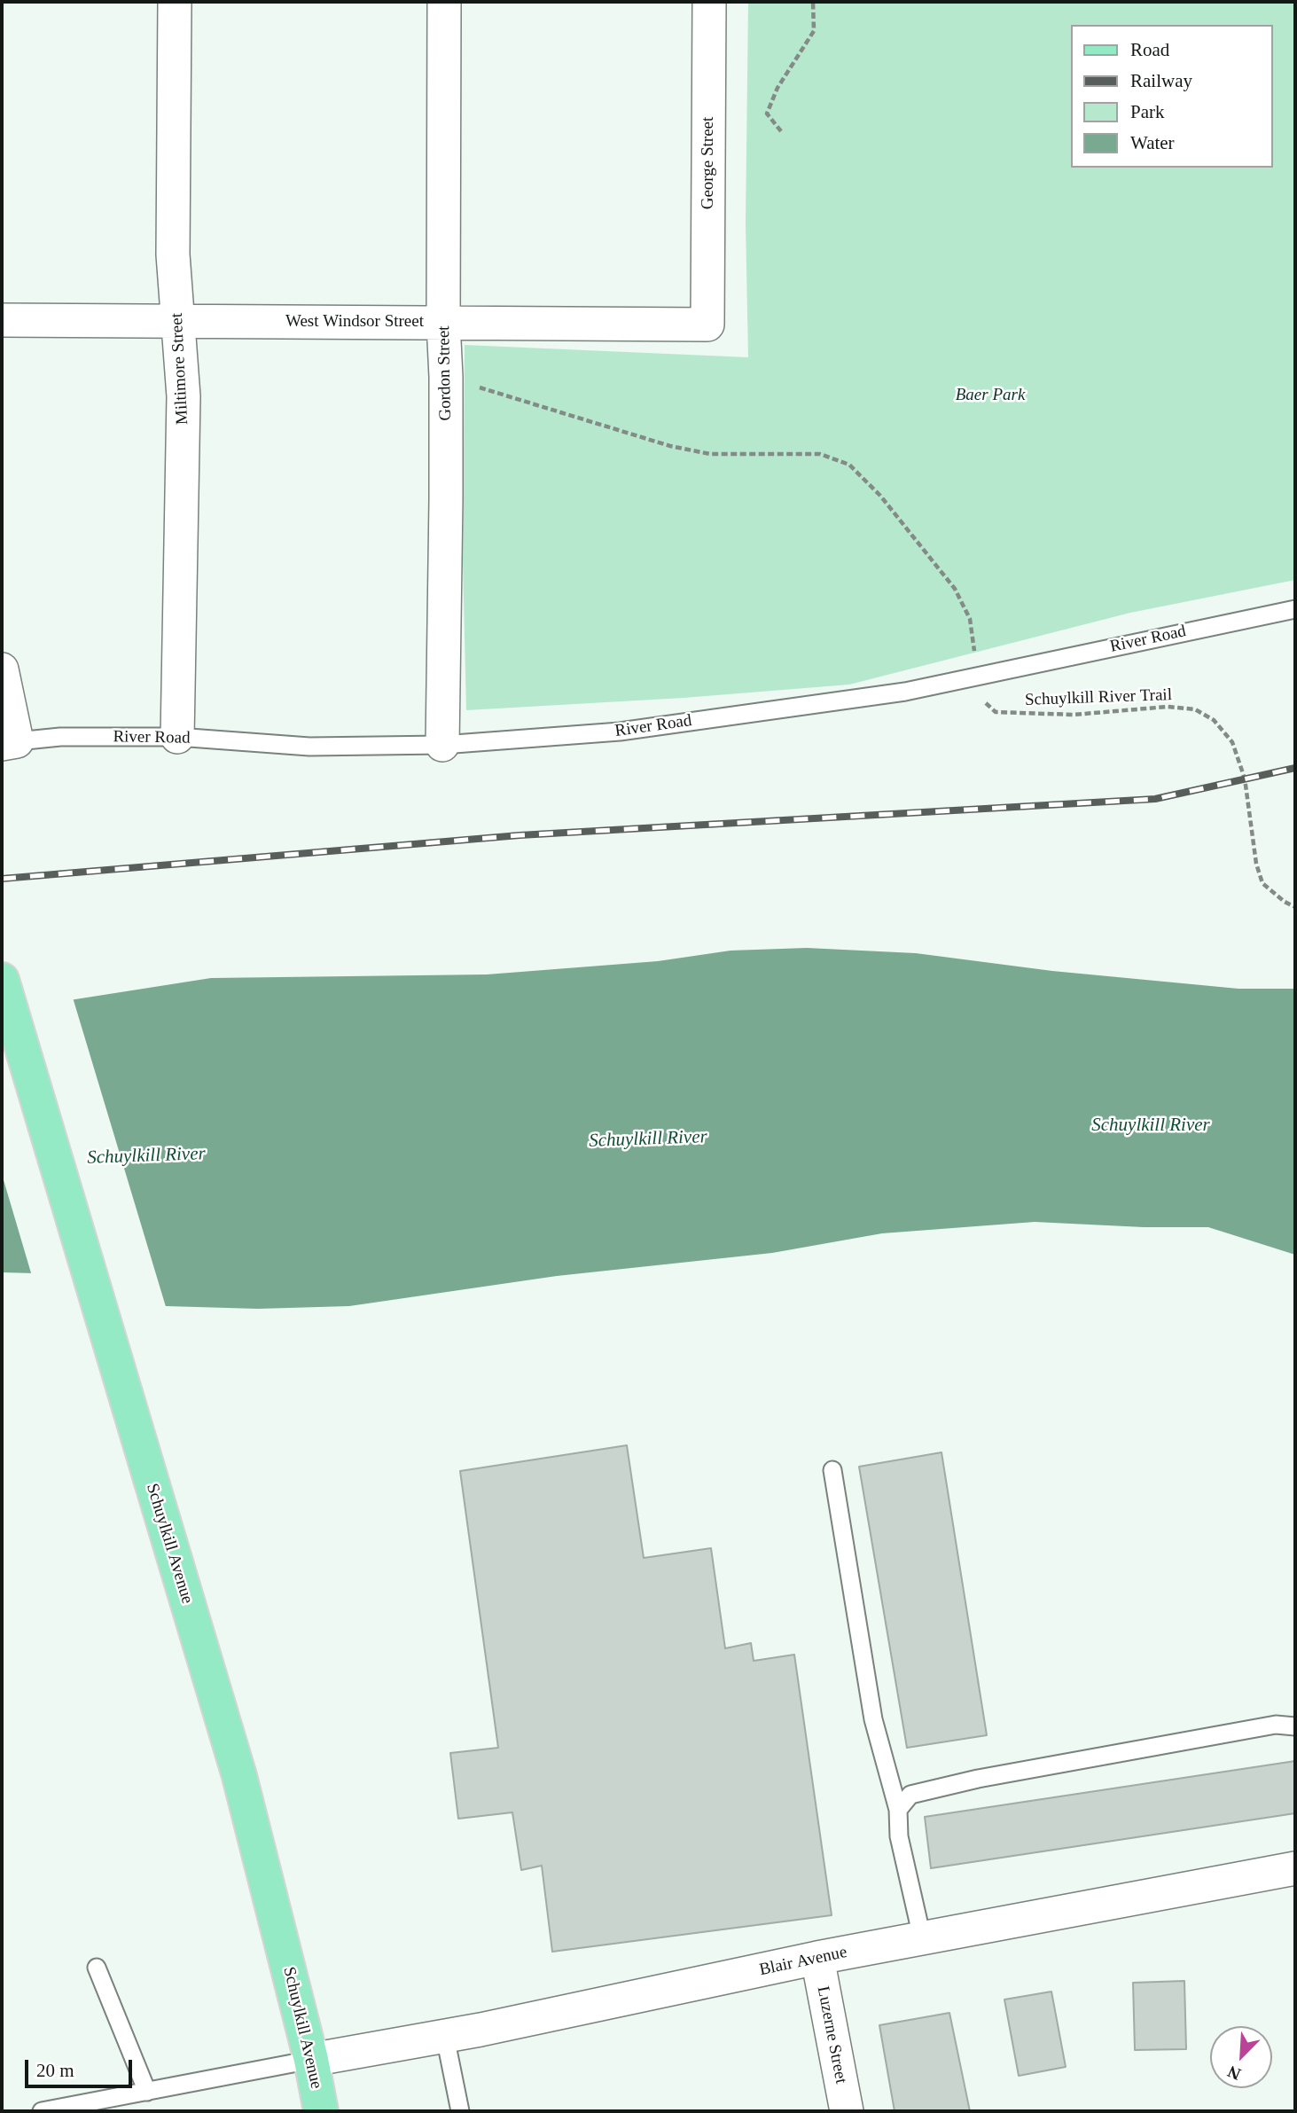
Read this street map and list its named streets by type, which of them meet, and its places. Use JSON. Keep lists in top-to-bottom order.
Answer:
{
  "streets": {
    "main road": ["Schuylkill Avenue"],
    "street": [
      "George Street",
      "West Windsor Street",
      "Miltimore Street",
      "Gordon Street",
      "Blair Avenue",
      "Luzerne Street"
    ],
    "lane": ["River Road"],
    "path": ["Schuylkill River Trail"]
  },
  "crossings": [
    ["George Street", "West Windsor Street"],
    ["West Windsor Street", "Miltimore Street"],
    ["West Windsor Street", "Gordon Street"],
    ["Miltimore Street", "River Road"],
    ["Gordon Street", "River Road"],
    ["Gordon Street", "Schuylkill River Trail"],
    ["River Road", "Schuylkill River Trail"],
    ["Schuylkill Avenue", "Blair Avenue"],
    ["Blair Avenue", "Luzerne Street"]
  ],
  "water": ["Schuylkill River"],
  "parks": ["Baer Park"],
  "legend": [
    "Road",
    "Railway",
    "Park",
    "Water"
  ],
  "scale_bar": "20 m",
  "north": "bottom left"
}
